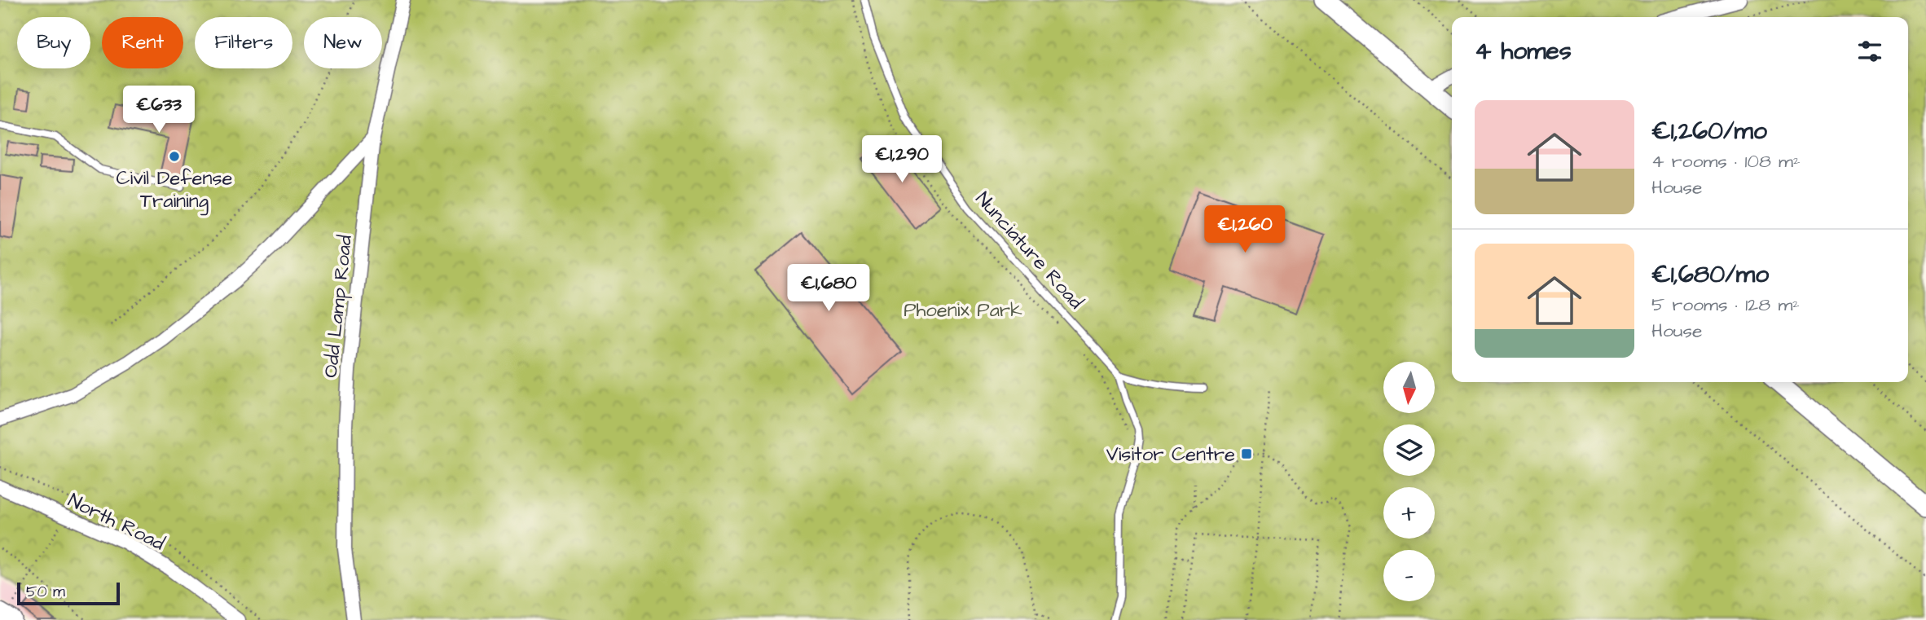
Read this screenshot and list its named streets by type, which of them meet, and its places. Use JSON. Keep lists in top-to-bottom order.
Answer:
{
  "streets": {
    "street": ["Odd Lamp Road", "North Road"],
    "lane": ["Nunciature Road"]
  },
  "parks": ["Phoenix Park"],
  "places": {
    "other": ["Civil Defense Training"],
    "transit": ["Visitor Centre"]
  },
  "scale_bar": "50 m",
  "north": "bottom",
  "page": {
    "chip": [
      "Buy",
      "Rent",
      "Filters",
      "New"
    ],
    "heading": "4 homes",
    "price": [
      "€633",
      "€1,290",
      "€1,260",
      "€1,680"
    ],
    "list": [
      {
        "name": "€1,260/mo",
        "note": "4 rooms · 108 m² · House"
      },
      {
        "name": "€1,680/mo",
        "note": "5 rooms · 128 m² · House"
      }
    ],
    "map_buttons": ["+", "−"],
    "scale": "50 m"
  }
}
